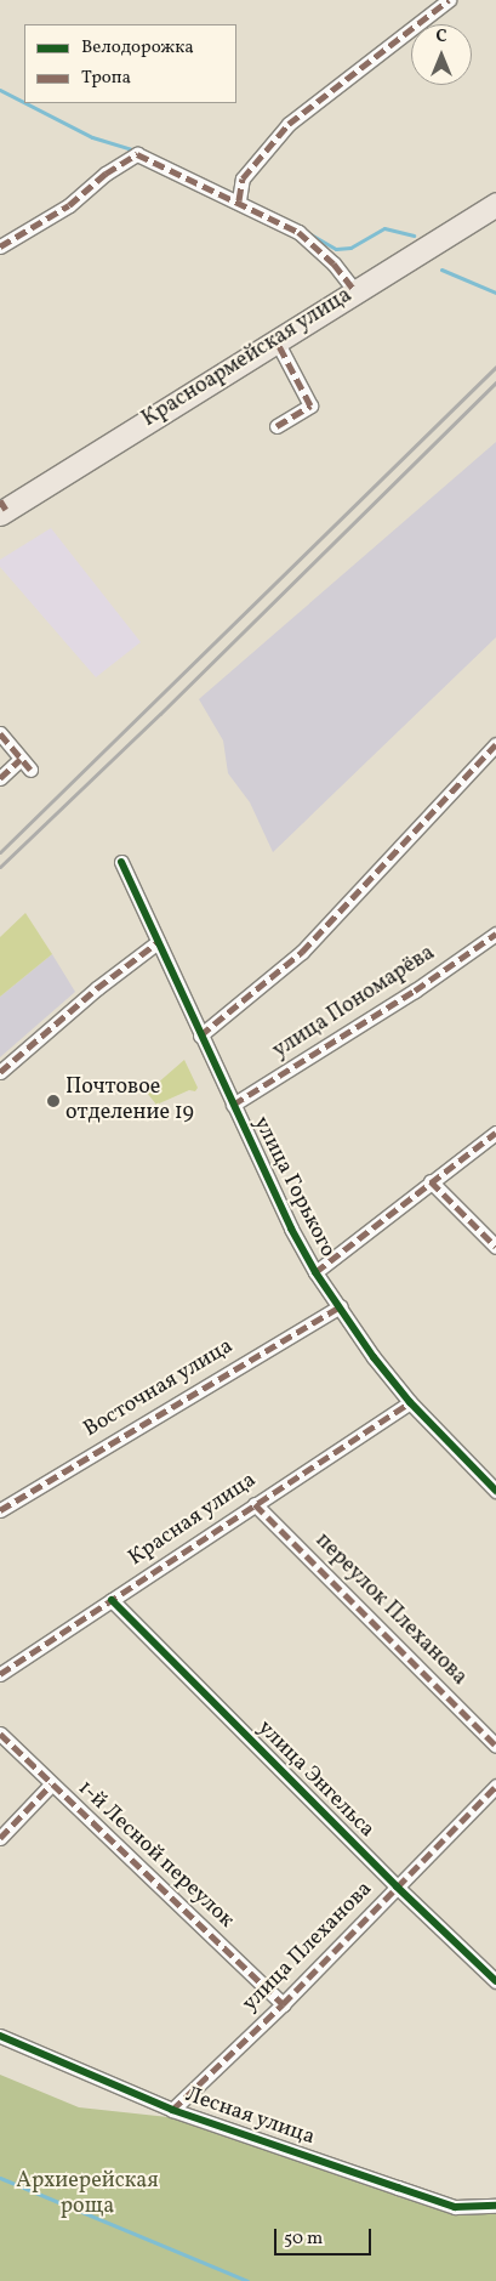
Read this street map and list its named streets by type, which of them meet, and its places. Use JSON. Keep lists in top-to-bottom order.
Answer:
{
  "streets": {
    "main road": ["Красноармейская улица"],
    "street": [
      "улица Пономарёва",
      "улица Горького",
      "Восточная улица",
      "Красная улица",
      "переулок Плеханова",
      "улица Энгельса",
      "1-й Лесной переулок",
      "улица Плеханова",
      "Лесная улица"
    ]
  },
  "crossings": [
    ["улица Пономарёва", "улица Горького"],
    ["улица Горького", "Восточная улица"],
    ["улица Горького", "Красная улица"],
    ["Красная улица", "переулок Плеханова"],
    ["Красная улица", "улица Энгельса"],
    ["улица Энгельса", "улица Плеханова"],
    ["1-й Лесной переулок", "улица Плеханова"],
    ["улица Плеханова", "Лесная улица"]
  ],
  "parks": ["Архиерейская роща"],
  "places": ["Почтовое отделение 19"],
  "legend": ["Велодорожка", "Тропа"],
  "scale_bar": "50 m",
  "north": "top"
}
